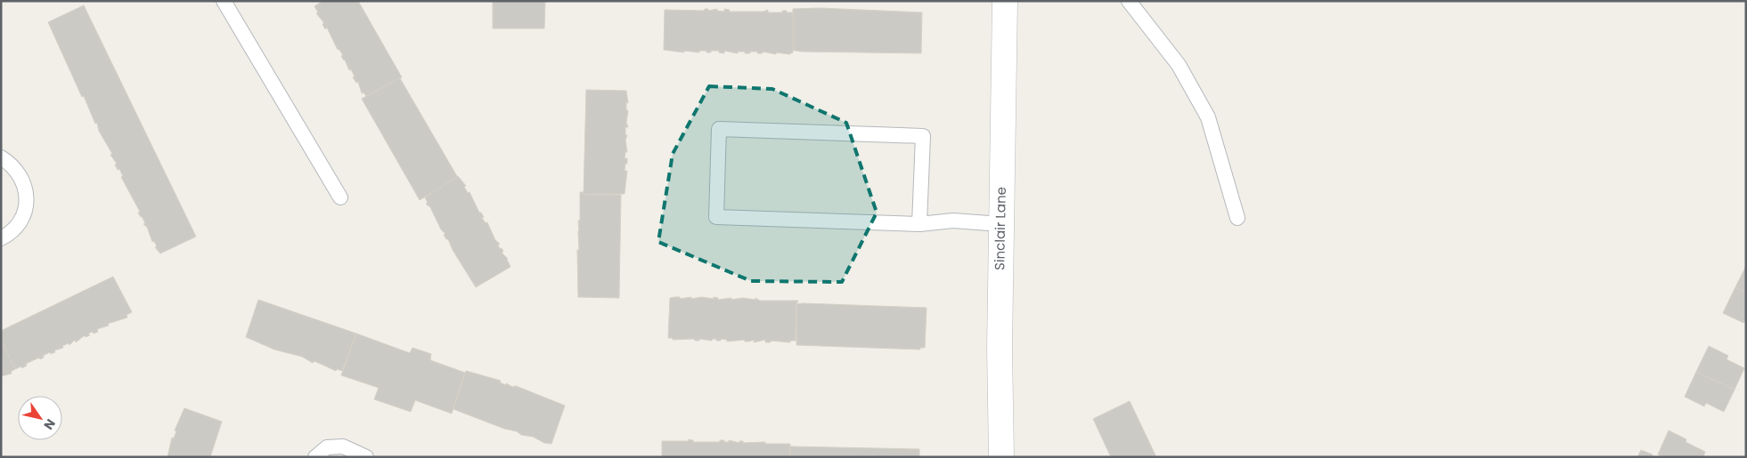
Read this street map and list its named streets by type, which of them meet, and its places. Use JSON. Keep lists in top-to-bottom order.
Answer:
{
  "streets": {
    "street": ["Sinclair Lane"]
  },
  "north": "bottom right"
}
